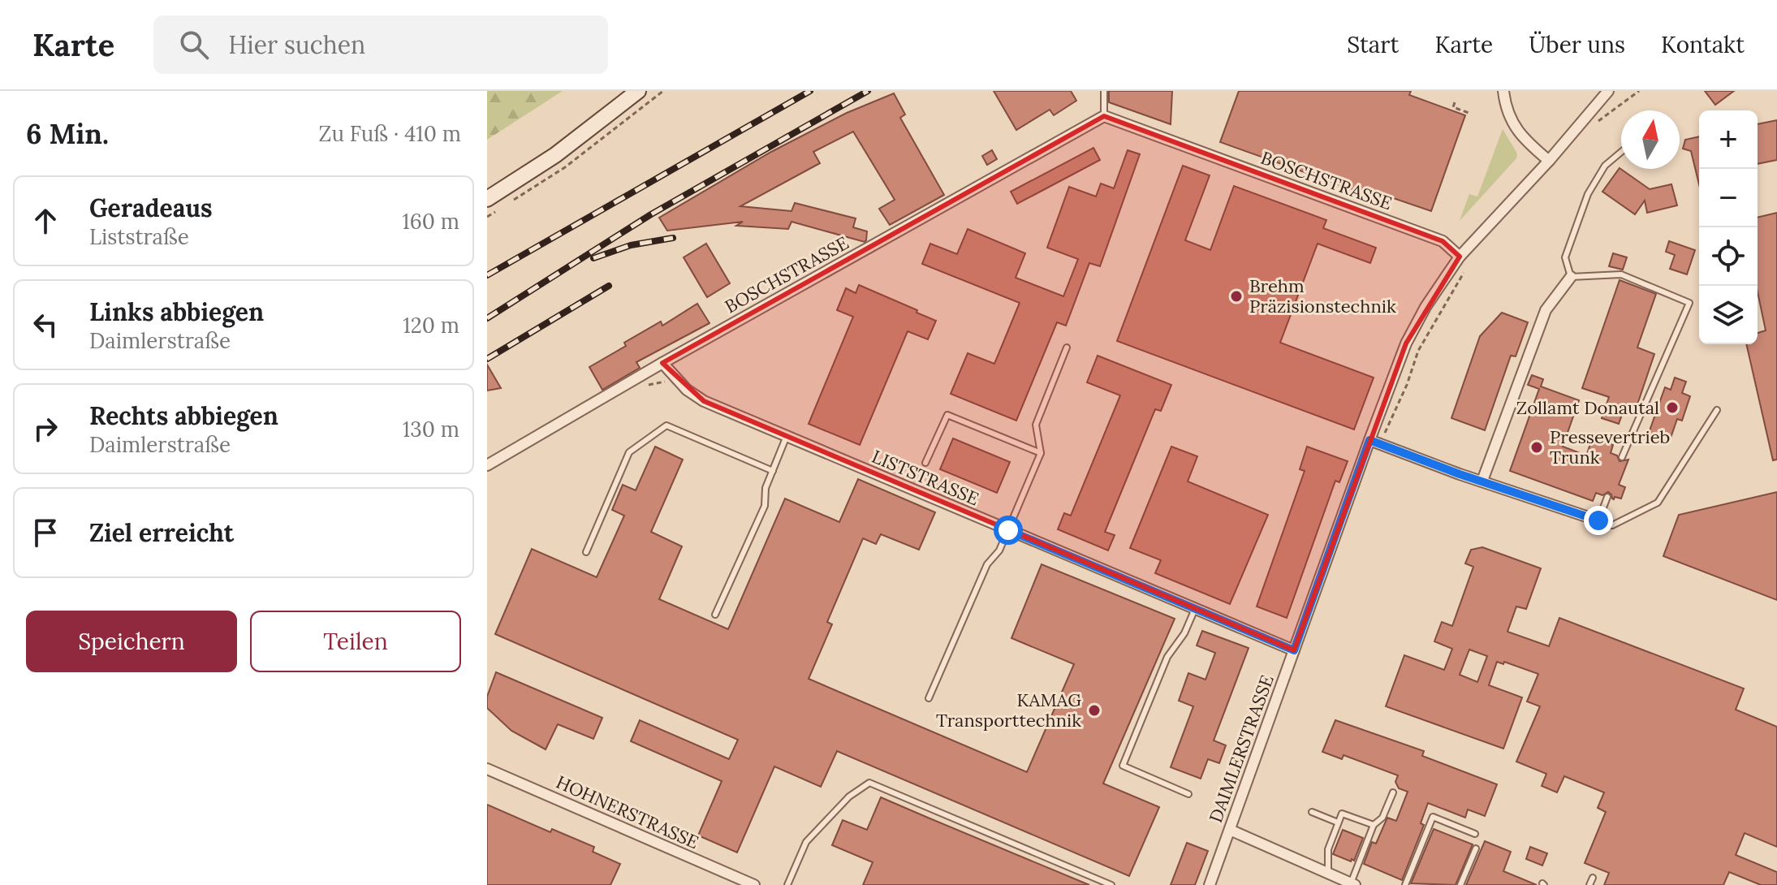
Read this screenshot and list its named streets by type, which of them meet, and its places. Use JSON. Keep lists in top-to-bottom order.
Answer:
{
  "streets": {
    "street": [
      "BOSCHSTRASSE",
      "LISTSTRASSE",
      "DAIMLERSTRASSE",
      "HOHNERSTRASSE"
    ]
  },
  "crossings": [
    ["BOSCHSTRASSE", "LISTSTRASSE"],
    ["BOSCHSTRASSE", "DAIMLERSTRASSE"],
    ["LISTSTRASSE", "DAIMLERSTRASSE"]
  ],
  "places": [
    "Brehm Präzisionstechnik",
    "Zollamt Donautal",
    "Pressevertrieb Trunk",
    "KAMAG Transporttechnik"
  ],
  "north": "top",
  "page": {
    "header": "Karte",
    "search": "Hier suchen",
    "nav": [
      "Start",
      "Karte",
      "Über uns",
      "Kontakt"
    ],
    "heading": ["6 Min.", "Zu Fuß · 410 m"],
    "map_buttons": ["+", "−"],
    "list": [
      ["Geradeaus", "Liststraße", "160 m"],
      ["Links abbiegen", "Daimlerstraße", "120 m"],
      ["Rechts abbiegen", "Daimlerstraße", "130 m"],
      "Ziel erreicht"
    ],
    "buttons": ["Speichern", "Teilen"]
  }
}
